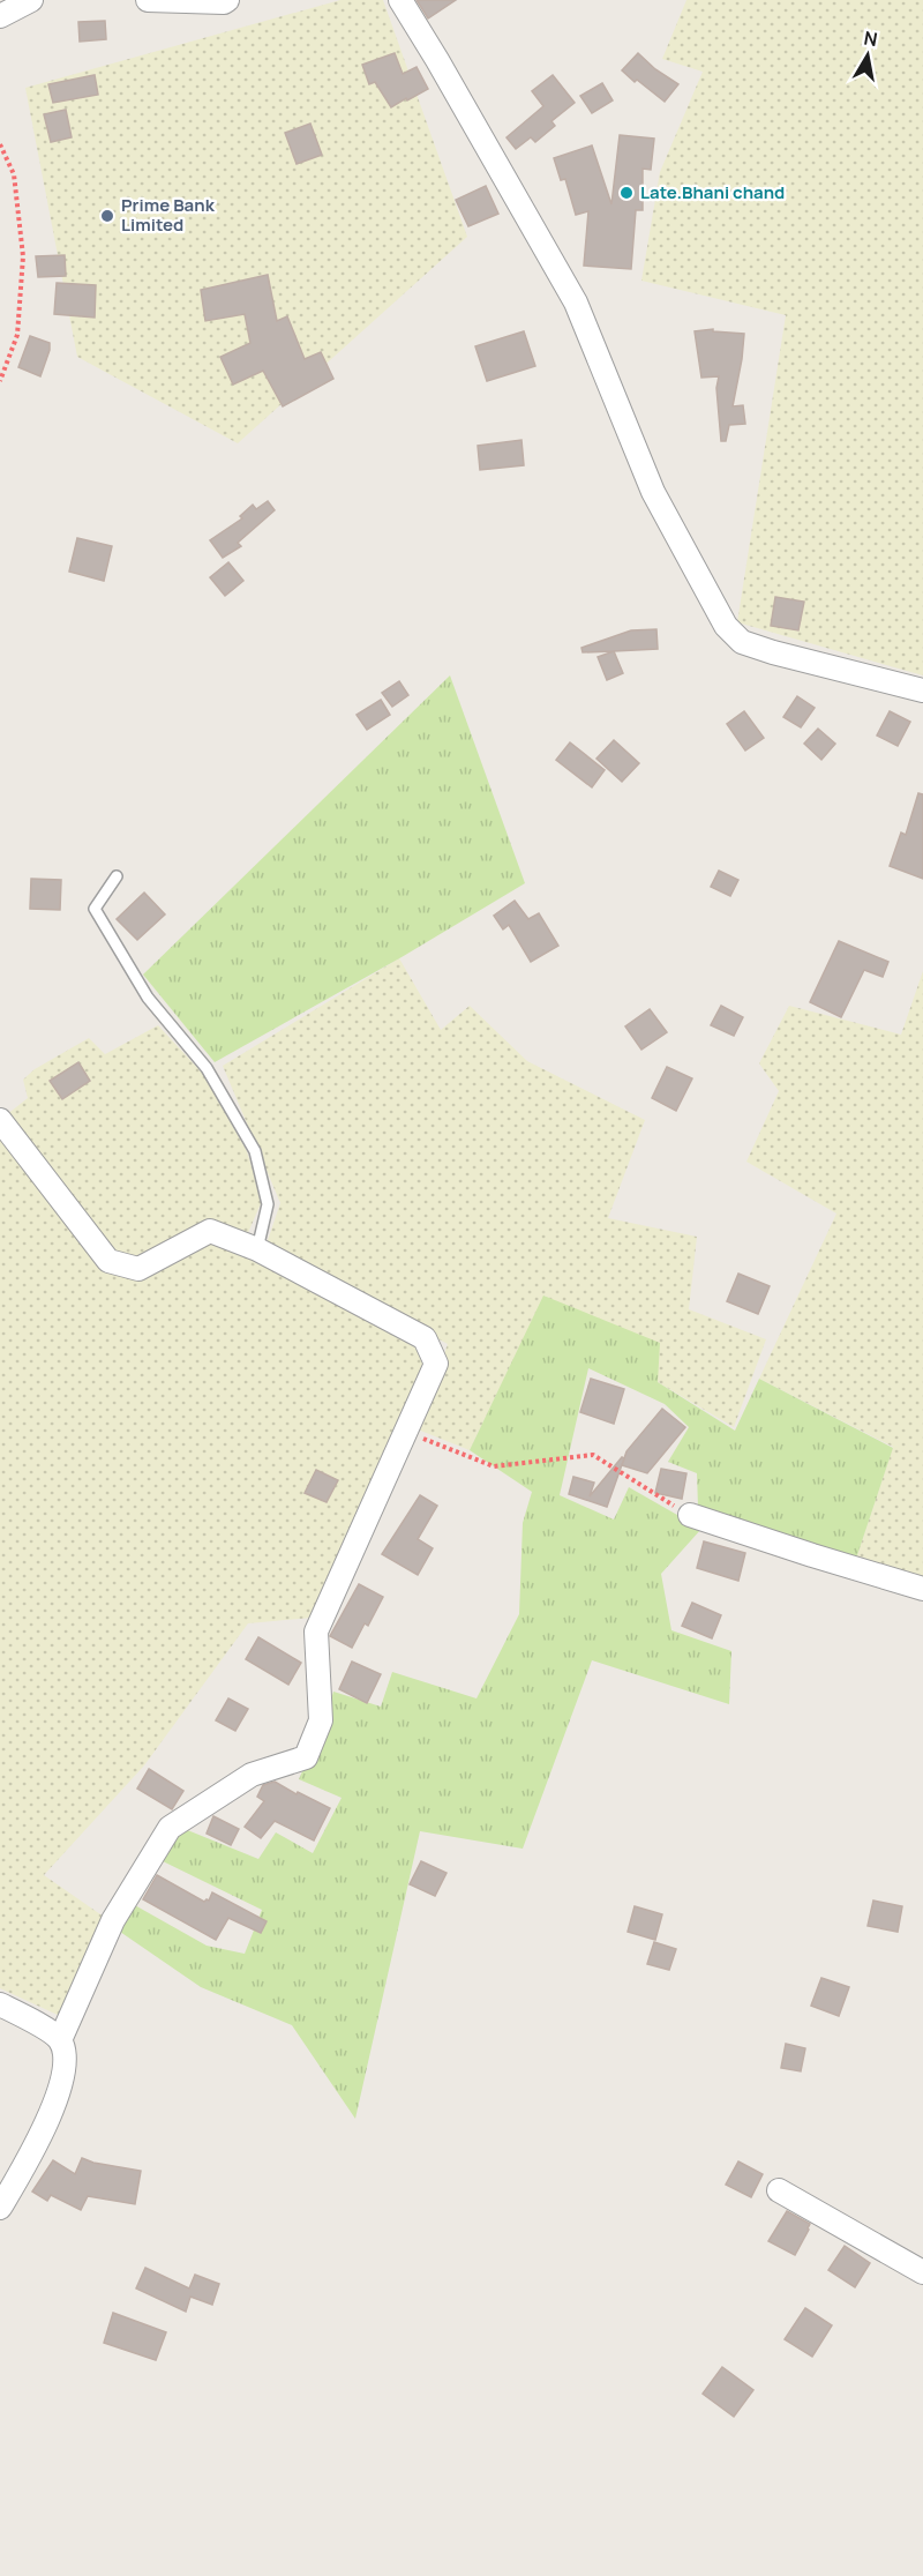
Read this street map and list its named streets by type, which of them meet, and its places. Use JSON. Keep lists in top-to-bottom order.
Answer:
{
  "places": ["Late.Bhani chand", "Prime Bank Limited"],
  "north": "top"
}
